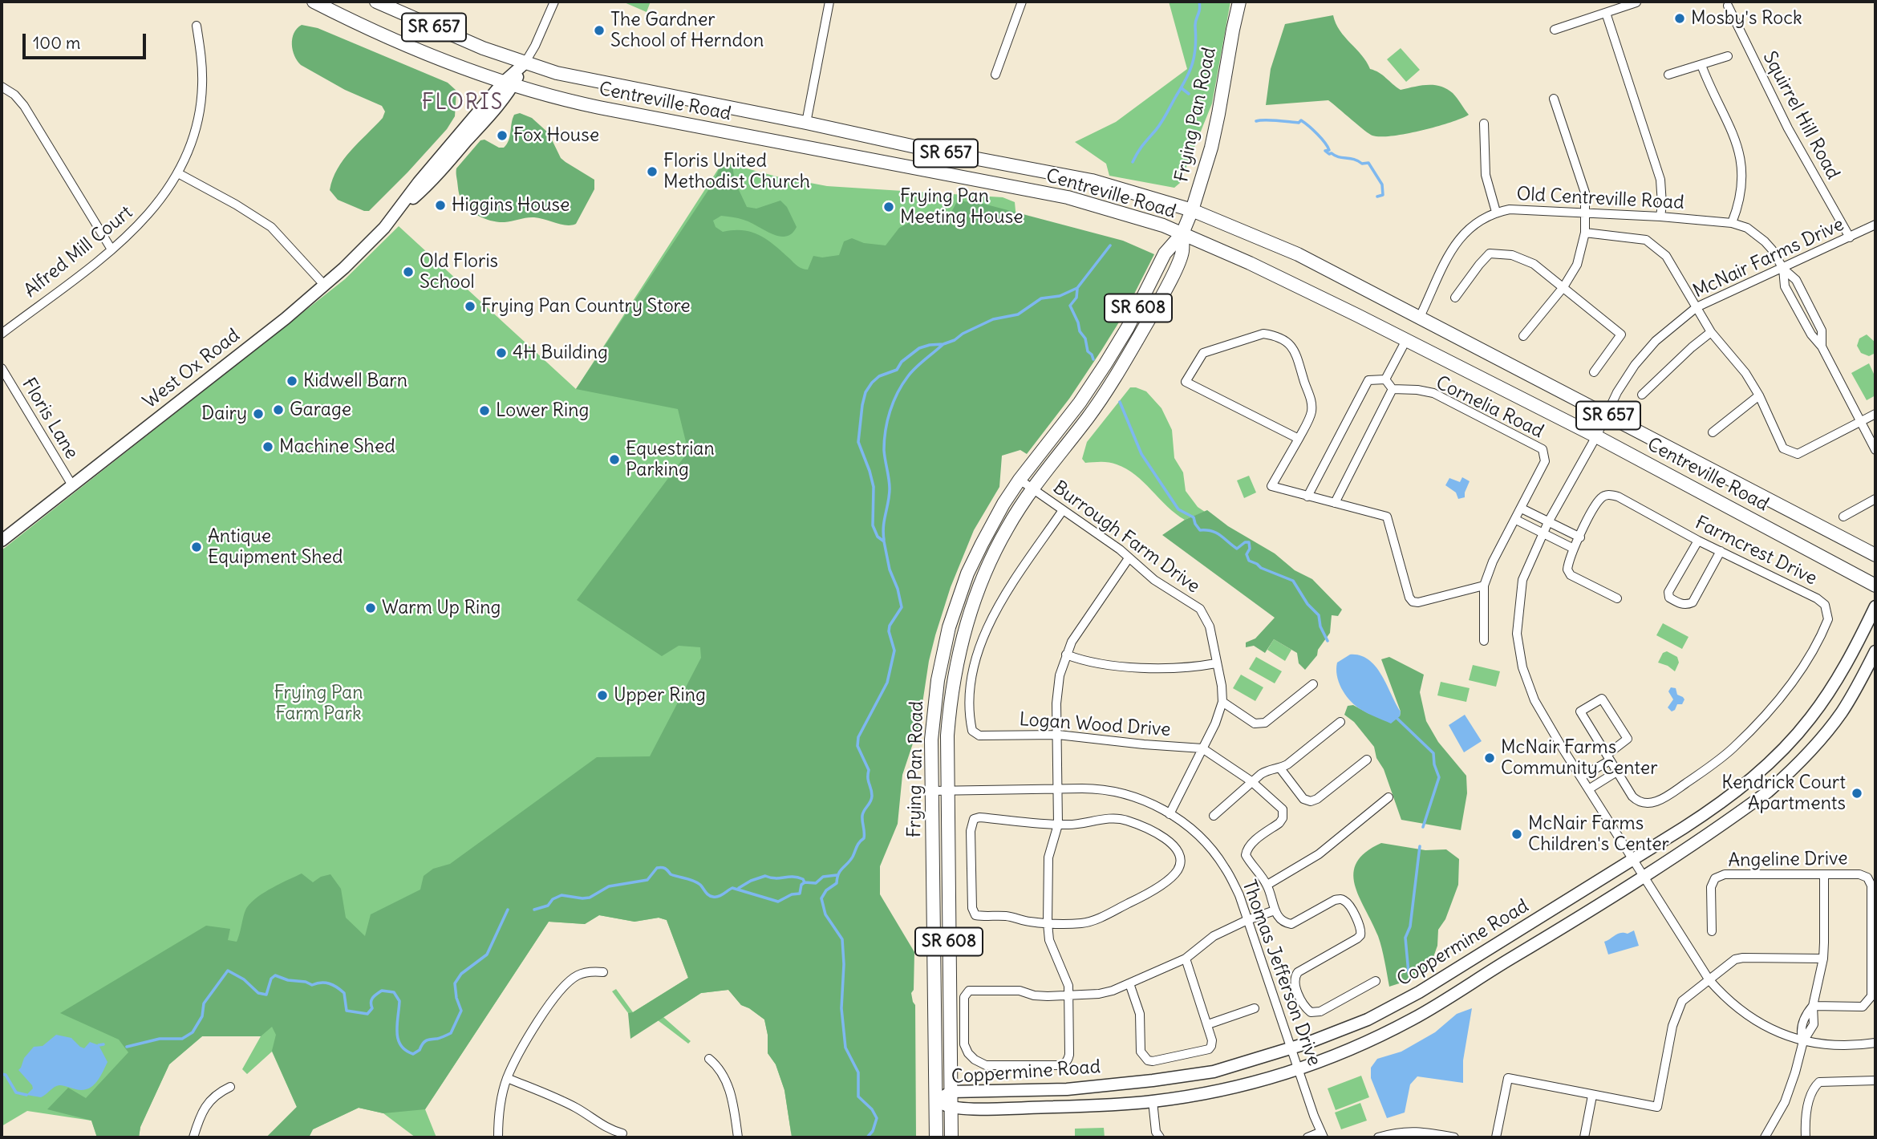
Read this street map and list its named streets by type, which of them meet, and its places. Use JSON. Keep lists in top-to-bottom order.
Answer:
{
  "streets": {
    "main road": [
      "SR 657",
      "Centreville Road",
      "Frying Pan Road",
      "SR 608"
    ],
    "street": [
      "Squirrel Hill Road",
      "Old Centreville Road",
      "Alfred Mill Court",
      "McNair Farms Drive",
      "West Ox Road",
      "Cornelia Road",
      "Floris Lane",
      "Burrough Farm Drive",
      "Farmcrest Drive",
      "Logan Wood Drive",
      "Angeline Drive",
      "Coppermine Road",
      "Thomas Jefferson Drive"
    ]
  },
  "crossings": [
    ["Centreville Road", "Frying Pan Road"],
    ["Centreville Road", "Old Centreville Road"],
    ["Centreville Road", "McNair Farms Drive"],
    ["Centreville Road", "West Ox Road"],
    ["Frying Pan Road", "Burrough Farm Drive"],
    ["Frying Pan Road", "Coppermine Road"],
    ["Frying Pan Road", "Thomas Jefferson Drive"],
    ["Squirrel Hill Road", "McNair Farms Drive"],
    ["Old Centreville Road", "McNair Farms Drive"],
    ["McNair Farms Drive", "Farmcrest Drive"],
    ["McNair Farms Drive", "Coppermine Road"],
    ["West Ox Road", "Floris Lane"],
    ["Burrough Farm Drive", "Logan Wood Drive"],
    ["Burrough Farm Drive", "Thomas Jefferson Drive"],
    ["Coppermine Road", "Thomas Jefferson Drive"]
  ],
  "districts": ["FLORIS"],
  "parks": ["Frying Pan Farm Park"],
  "places": [
    "Mosby's Rock",
    "The Gardner School of Herndon",
    "Fox House",
    "Floris United Methodist Church",
    "Higgins House",
    "Frying Pan Meeting House",
    "Old Floris School",
    "Frying Pan Country Store",
    "4H Building",
    "Kidwell Barn",
    "Garage",
    "Lower Ring",
    "Dairy",
    "Machine Shed",
    "Equestrian Parking",
    "Antique Equipment Shed",
    "Warm Up Ring",
    "Upper Ring",
    "McNair Farms Community Center",
    "Kendrick Court Apartments",
    "McNair Farms Children's Center"
  ],
  "scale_bar": "100 m"
}
